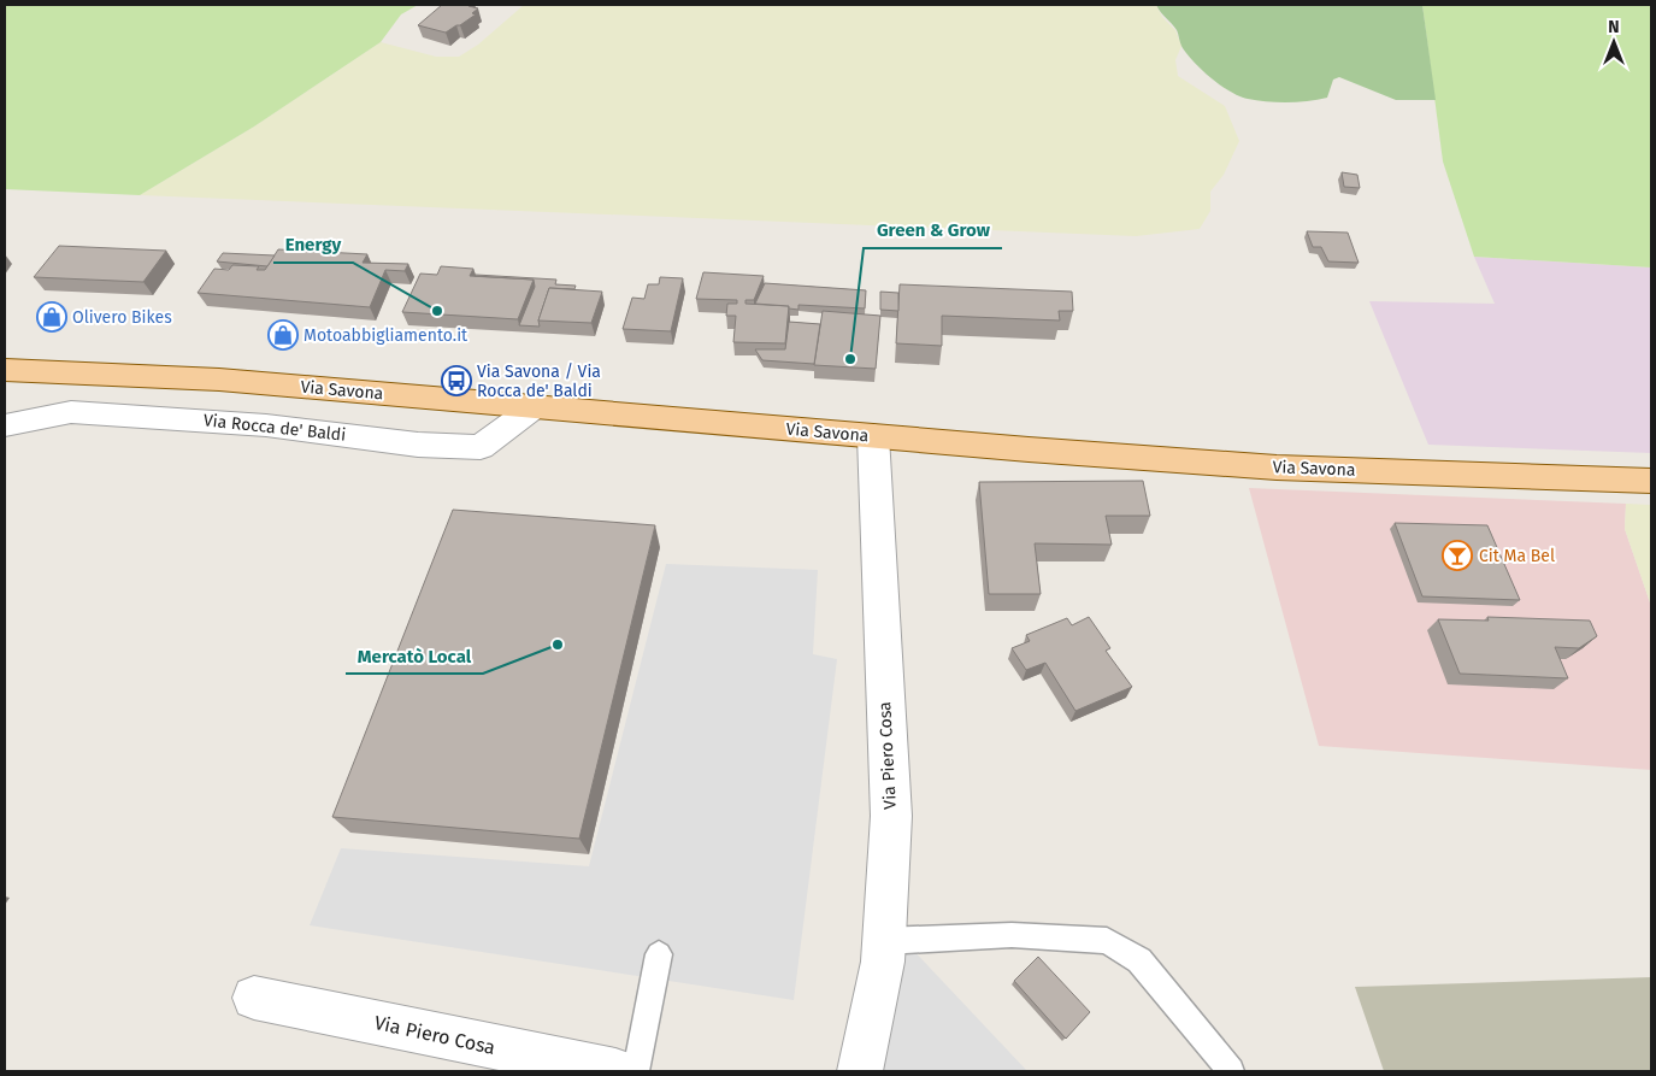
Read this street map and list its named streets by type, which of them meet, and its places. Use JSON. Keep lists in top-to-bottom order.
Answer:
{
  "streets": {
    "main road": ["Via Savona"],
    "street": ["Via Rocca de' Baldi", "Via Piero Cosa"]
  },
  "crossings": [
    ["Via Savona", "Via Rocca de' Baldi"],
    ["Via Savona", "Via Piero Cosa"]
  ],
  "places": {
    "other": ["Energy", "Green & Grow", "Mercatò Local"],
    "shop": ["Olivero Bikes", "Motoabbigliamento.it"],
    "bus stop": ["Via Savona / Via Rocca de' Baldi"],
    "bar": ["Cit Ma Bel"]
  },
  "north": "top"
}
